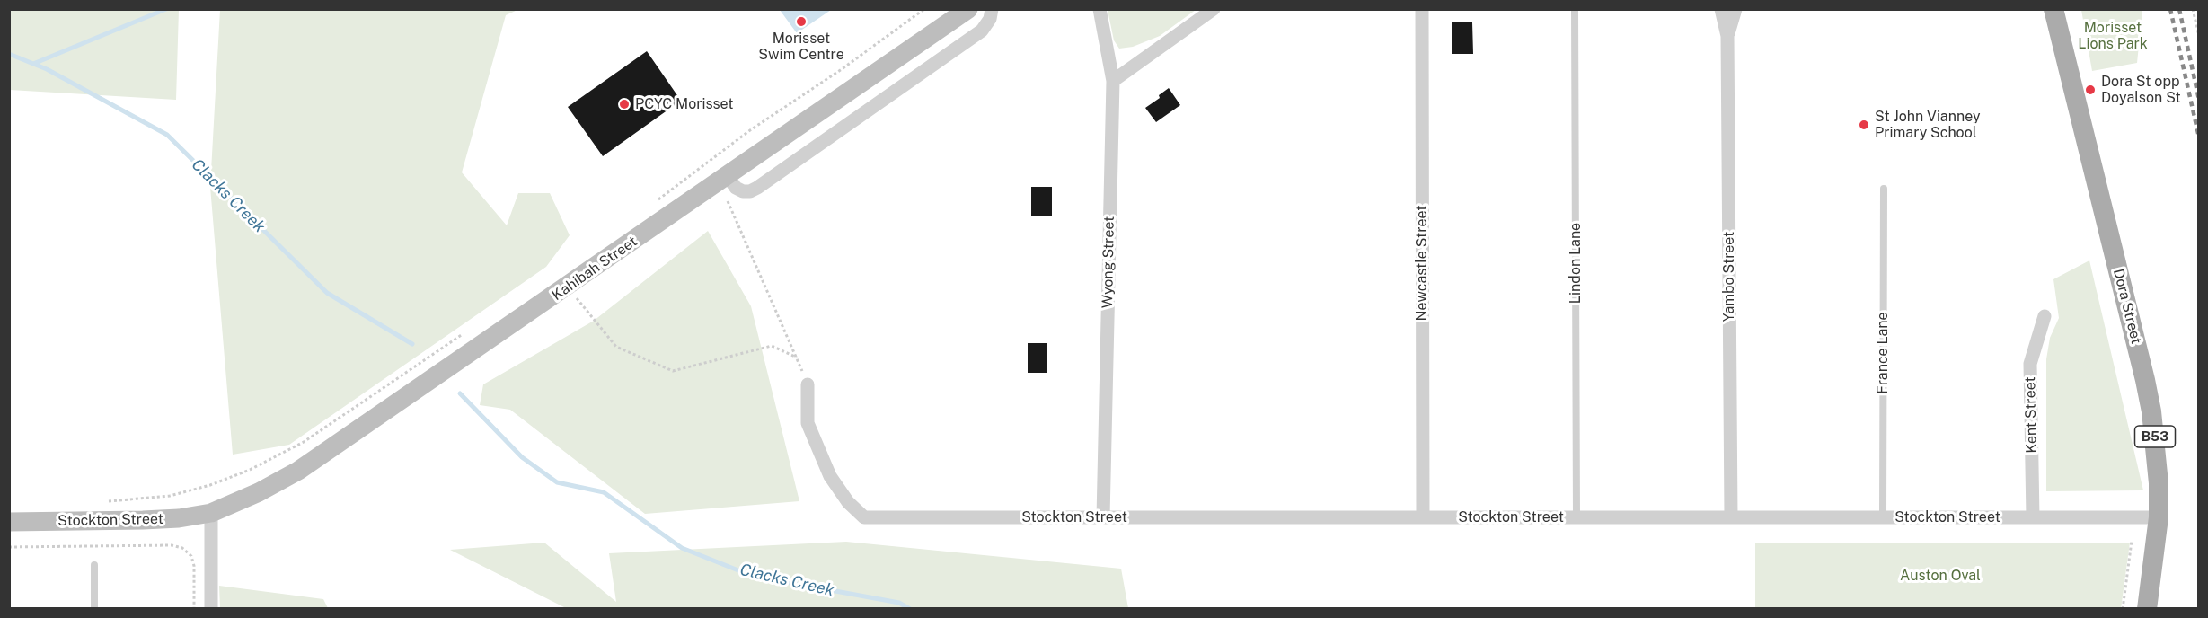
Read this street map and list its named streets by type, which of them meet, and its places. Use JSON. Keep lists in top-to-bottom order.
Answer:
{
  "streets": {
    "main road": ["Dora Street", "B53"],
    "street": [
      "Wyong Street",
      "Newcastle Street",
      "Kahibah Street",
      "Yambo Street",
      "Kent Street",
      "Stockton Street"
    ],
    "lane": ["Lindon Lane", "France Lane"]
  },
  "crossings": [
    ["Wyong Street", "Stockton Street"],
    ["Newcastle Street", "Stockton Street"],
    ["Lindon Lane", "Stockton Street"],
    ["Kahibah Street", "Stockton Street"],
    ["Yambo Street", "Stockton Street"],
    ["Dora Street", "Stockton Street"],
    ["France Lane", "Stockton Street"],
    ["Kent Street", "Stockton Street"]
  ],
  "water": ["Clacks Creek"],
  "parks": ["Morisset Lions Park", "Auston Oval"],
  "places": [
    "Morisset Swim Centre",
    "Dora St opp Doyalson St",
    "PCYC Morisset",
    "St John Vianney Primary School"
  ]
}
